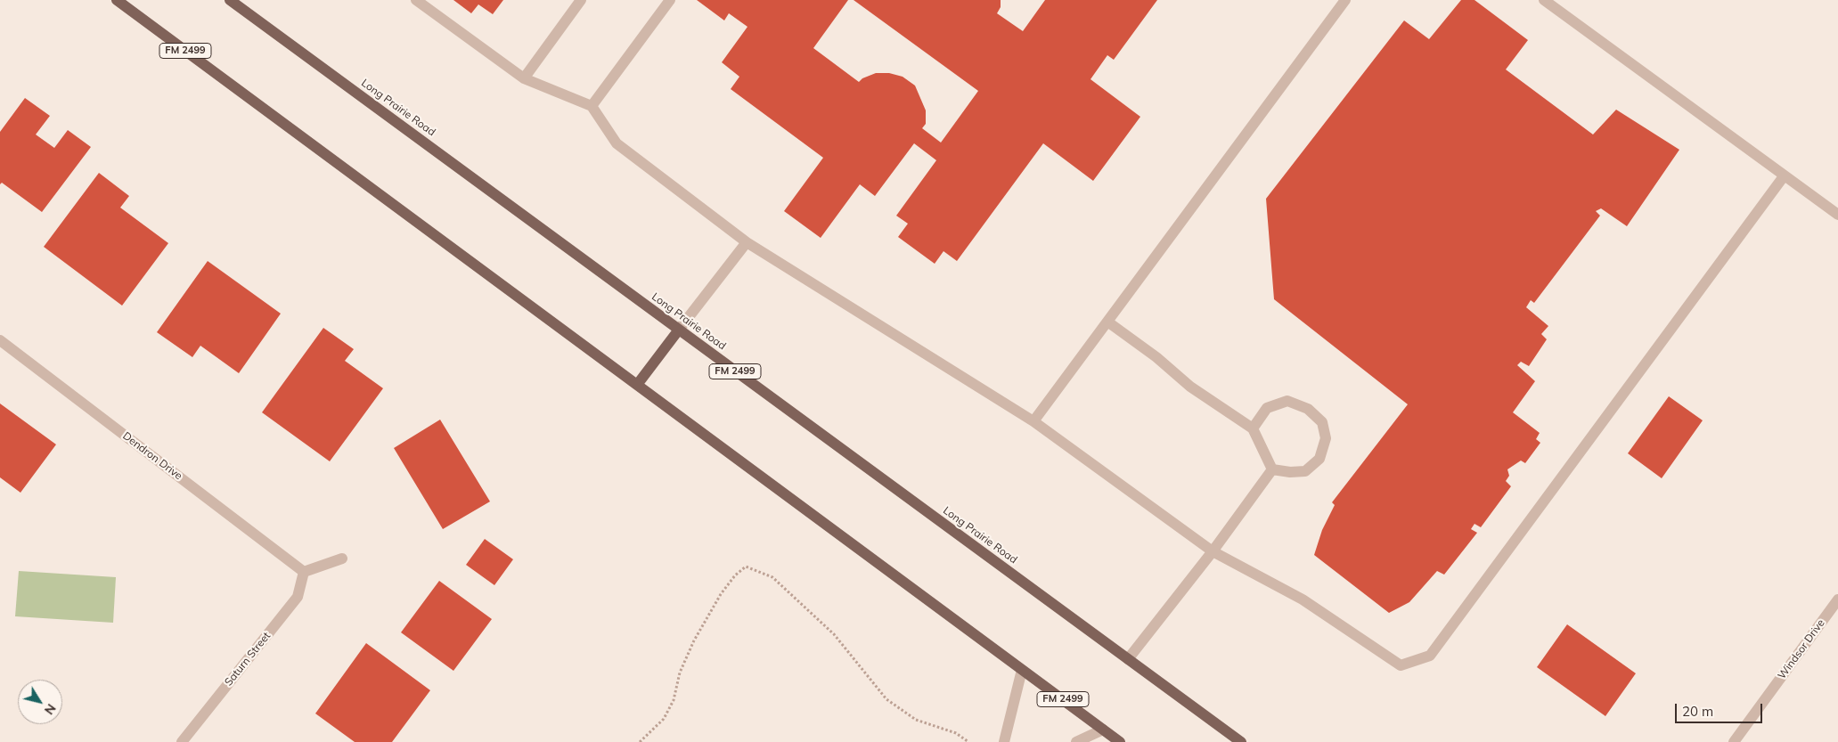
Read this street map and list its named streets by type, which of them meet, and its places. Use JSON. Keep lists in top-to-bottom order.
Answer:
{
  "streets": {
    "main road": ["FM 2499", "Long Prairie Road"],
    "street": ["Dendron Drive", "Windsor Drive", "Saturn Street"]
  },
  "crossings": [
    ["Dendron Drive", "Saturn Street"]
  ],
  "scale_bar": "20 m",
  "north": "bottom right"
}
